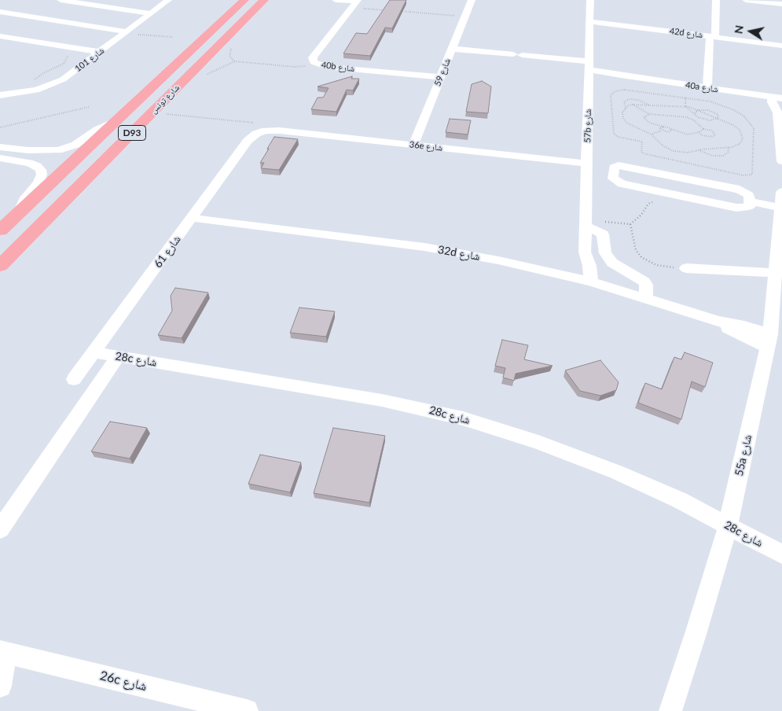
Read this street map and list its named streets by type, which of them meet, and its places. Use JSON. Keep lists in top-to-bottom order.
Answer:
{
  "streets": {
    "main road": ["شارع تونس", "D93"],
    "street": [
      "42d شارع",
      "شارع 101",
      "40b شارع",
      "شارع 59",
      "40a شارع",
      "57b شارع",
      "36e شارع",
      "شارع 61",
      "32d شارع",
      "28c شارع",
      "55a شارع",
      "26c شارع"
    ]
  },
  "crossings": [
    ["42d شارع", "57b شارع"],
    ["40b شارع", "شارع 59"],
    ["شارع 59", "40a شارع"],
    ["شارع 59", "36e شارع"],
    ["40a شارع", "57b شارع"],
    ["57b شارع", "36e شارع"],
    ["57b شارع", "32d شارع"],
    ["36e شارع", "شارع 61"],
    ["شارع 61", "32d شارع"],
    ["شارع 61", "28c شارع"],
    ["32d شارع", "55a شارع"],
    ["28c شارع", "55a شارع"]
  ],
  "north": "left"
}
